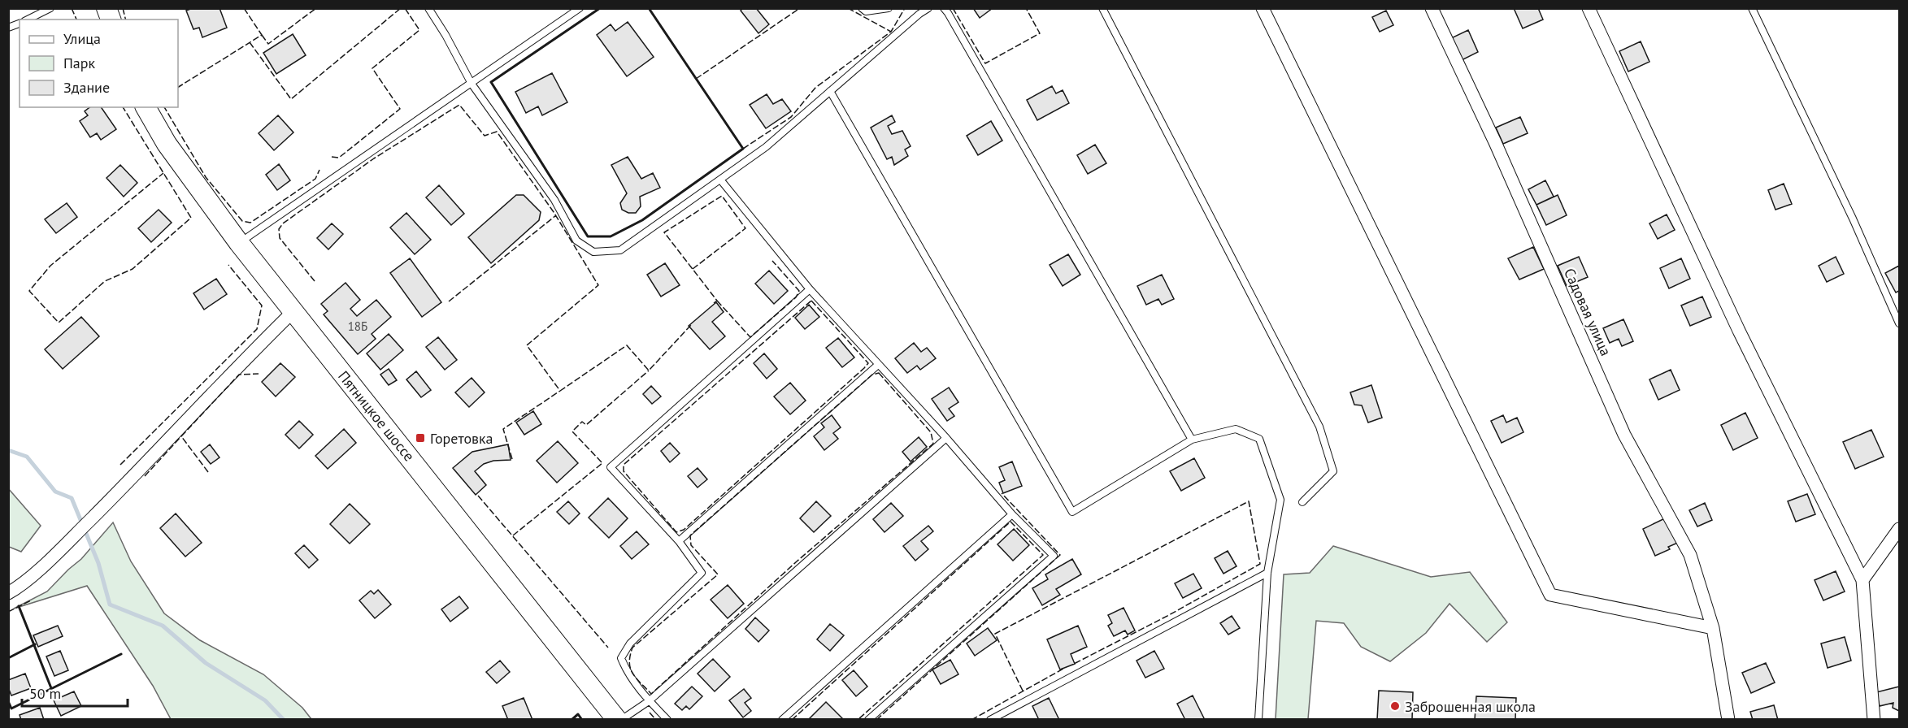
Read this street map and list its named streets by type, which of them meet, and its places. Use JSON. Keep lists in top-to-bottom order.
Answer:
{
  "streets": {
    "main road": ["Пятницкое шоссе"],
    "street": ["Садовая улица"]
  },
  "places": {
    "transit": ["Горетовка"],
    "other": ["Заброшенная школа"]
  },
  "house_numbers": ["18Б"],
  "legend": ["Улица", "Парк", "Здание"],
  "scale_bar": "50 m"
}
